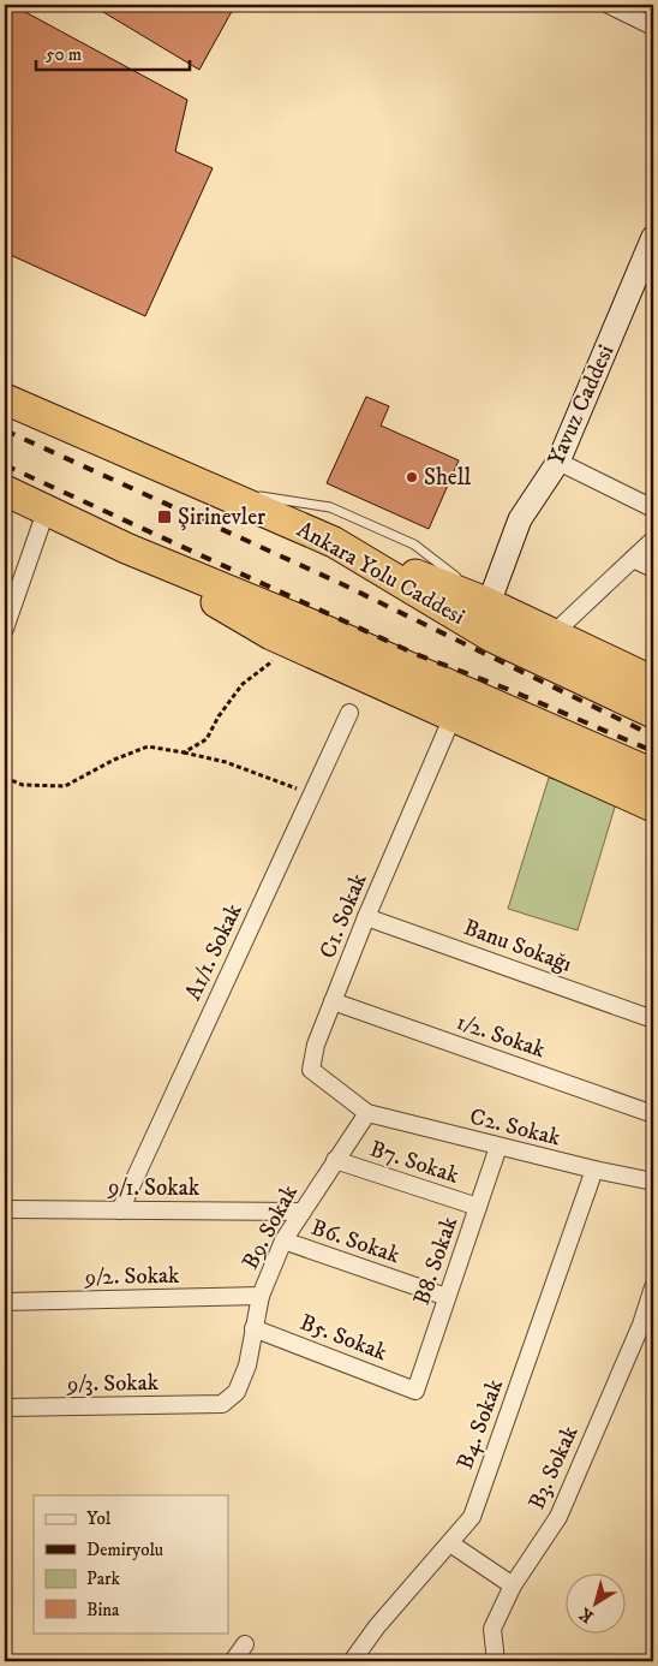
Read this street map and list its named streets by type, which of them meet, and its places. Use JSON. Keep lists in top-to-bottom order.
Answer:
{
  "streets": {
    "highway": ["Ankara Yolu Caddesi"],
    "main road": ["Yavuz Caddesi"],
    "street": [
      "C1. Sokak",
      "Banu Sokağı",
      "A1/1. Sokak",
      "1/2. Sokak",
      "C2. Sokak",
      "B7. Sokak",
      "9/1. Sokak",
      "B9. Sokak",
      "B6. Sokak",
      "B8. Sokak",
      "9/2. Sokak",
      "B5. Sokak",
      "9/3. Sokak",
      "B4. Sokak",
      "B3. Sokak"
    ]
  },
  "crossings": [
    ["C1. Sokak", "Banu Sokağı"],
    ["C1. Sokak", "1/2. Sokak"],
    ["C1. Sokak", "C2. Sokak"],
    ["C1. Sokak", "B9. Sokak"],
    ["A1/1. Sokak", "9/1. Sokak"],
    ["C2. Sokak", "B9. Sokak"],
    ["C2. Sokak", "B8. Sokak"],
    ["C2. Sokak", "B4. Sokak"],
    ["B7. Sokak", "B9. Sokak"],
    ["B7. Sokak", "B8. Sokak"],
    ["9/1. Sokak", "B9. Sokak"],
    ["B9. Sokak", "B6. Sokak"],
    ["B9. Sokak", "9/2. Sokak"],
    ["B9. Sokak", "B5. Sokak"],
    ["B9. Sokak", "9/3. Sokak"],
    ["B6. Sokak", "B8. Sokak"],
    ["B8. Sokak", "B5. Sokak"]
  ],
  "places": {
    "other": ["Shell"],
    "transit": ["Şirinevler"]
  },
  "legend": [
    "Yol",
    "Demiryolu",
    "Park",
    "Bina"
  ],
  "scale_bar": "50 m",
  "north": "bottom left"
}
